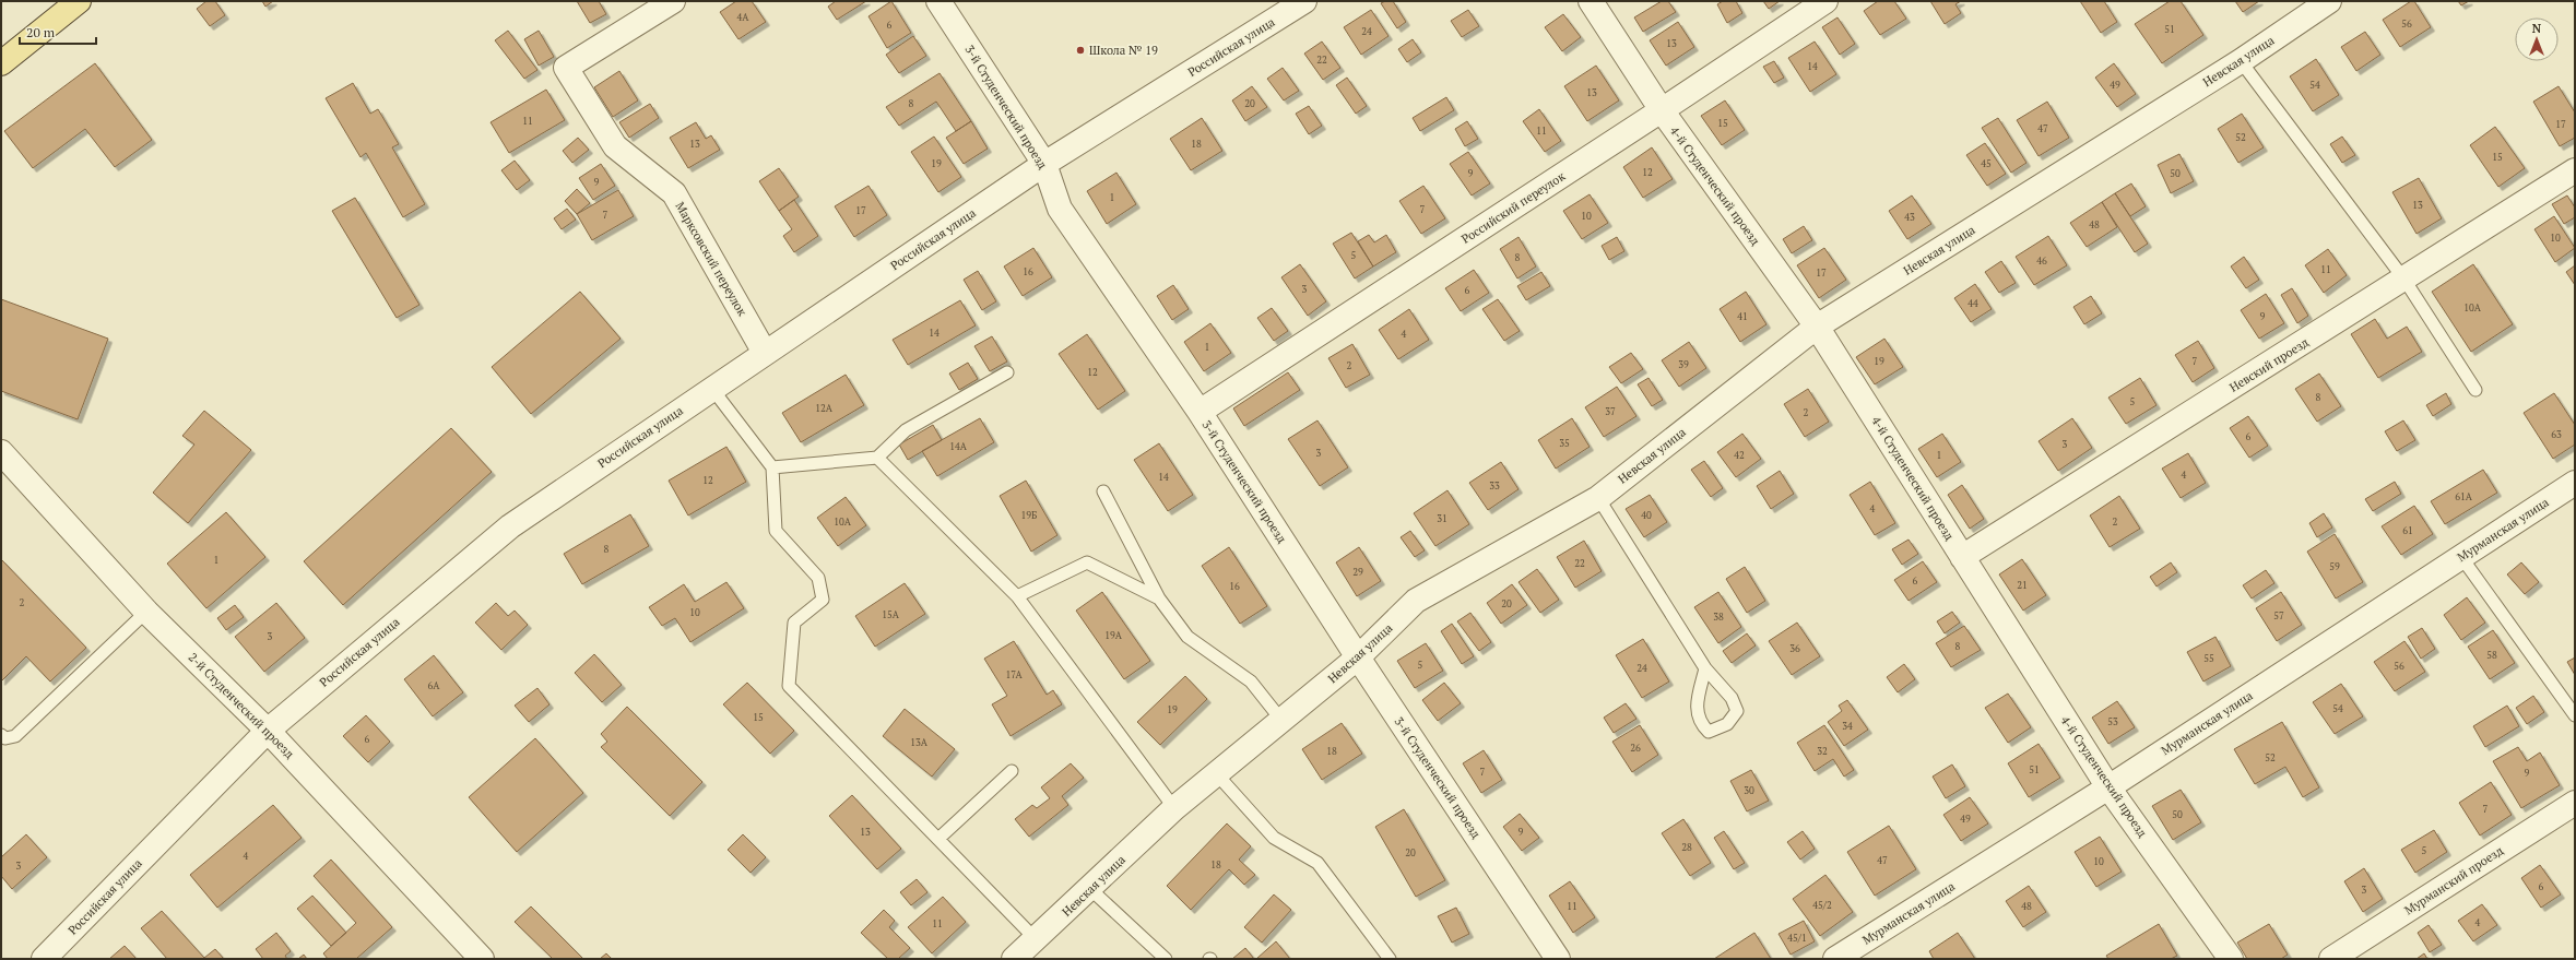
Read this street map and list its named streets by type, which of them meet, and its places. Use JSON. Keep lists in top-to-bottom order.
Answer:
{
  "streets": {
    "street": [
      "Российская улица",
      "Невская улица",
      "3-й Студенческий проезд",
      "4-й Студенческий проезд",
      "Российский переулок",
      "Марксовский переулок",
      "Невский проезд",
      "Мурманская улица",
      "2-й Студенческий проезд",
      "Мурманский проезд"
    ]
  },
  "crossings": [
    ["Российская улица", "3-й Студенческий проезд"],
    ["Российская улица", "Марксовский переулок"],
    ["Российская улица", "2-й Студенческий проезд"],
    ["Невская улица", "3-й Студенческий проезд"],
    ["Невская улица", "4-й Студенческий проезд"],
    ["3-й Студенческий проезд", "Российский переулок"],
    ["4-й Студенческий проезд", "Российский переулок"],
    ["4-й Студенческий проезд", "Невский проезд"],
    ["4-й Студенческий проезд", "Мурманская улица"]
  ],
  "places": ["Школа № 19"],
  "house_numbers": [
    "4А",
    "56",
    "6",
    "51",
    "24",
    "13",
    "22",
    "14",
    "49",
    "54",
    "13",
    "8",
    "20",
    "11",
    "15",
    "17",
    "47",
    "11",
    "52",
    "13",
    "18",
    "15",
    "19",
    "45",
    "12",
    "9",
    "50",
    "9",
    "1",
    "13",
    "7",
    "17",
    "7",
    "10",
    "43",
    "48",
    "10",
    "5",
    "8",
    "46",
    "11",
    "16",
    "17",
    "3",
    "6",
    "44",
    "10А",
    "41",
    "9",
    "14",
    "4",
    "1",
    "19",
    "7",
    "39",
    "2",
    "12",
    "8",
    "5",
    "12А",
    "37",
    "2",
    "63",
    "6",
    "35",
    "3",
    "14А",
    "3",
    "42",
    "1",
    "4",
    "14",
    "12",
    "33",
    "61А",
    "4",
    "19Б",
    "40",
    "31",
    "10А",
    "2",
    "61",
    "8",
    "1",
    "22",
    "59",
    "29",
    "6",
    "21",
    "16",
    "2",
    "20",
    "10",
    "15А",
    "57",
    "38",
    "19А",
    "3",
    "8",
    "36",
    "58",
    "55",
    "5",
    "56",
    "24",
    "17А",
    "6А",
    "54",
    "19",
    "15",
    "53",
    "34",
    "6",
    "13А",
    "26",
    "18",
    "32",
    "52",
    "51",
    "7",
    "9",
    "30",
    "7",
    "50",
    "49",
    "13",
    "9",
    "28",
    "5",
    "20",
    "4",
    "47",
    "10",
    "18",
    "3",
    "6",
    "3",
    "45/2",
    "11",
    "48",
    "4",
    "11",
    "45/1"
  ],
  "scale_bar": "20 m",
  "north": "top"
}
